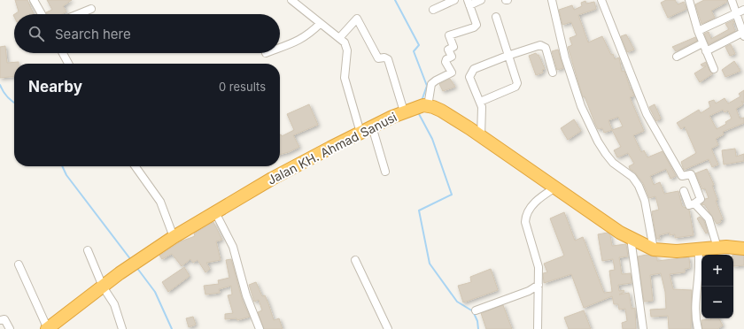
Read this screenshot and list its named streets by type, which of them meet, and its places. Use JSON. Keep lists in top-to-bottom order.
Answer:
{
  "streets": {
    "highway": ["Jalan KH. Ahmad Sanusi"]
  },
  "page": {
    "search": "Search here",
    "heading": ["Nearby", "0 results"],
    "map_buttons": ["+", "−"]
  }
}
